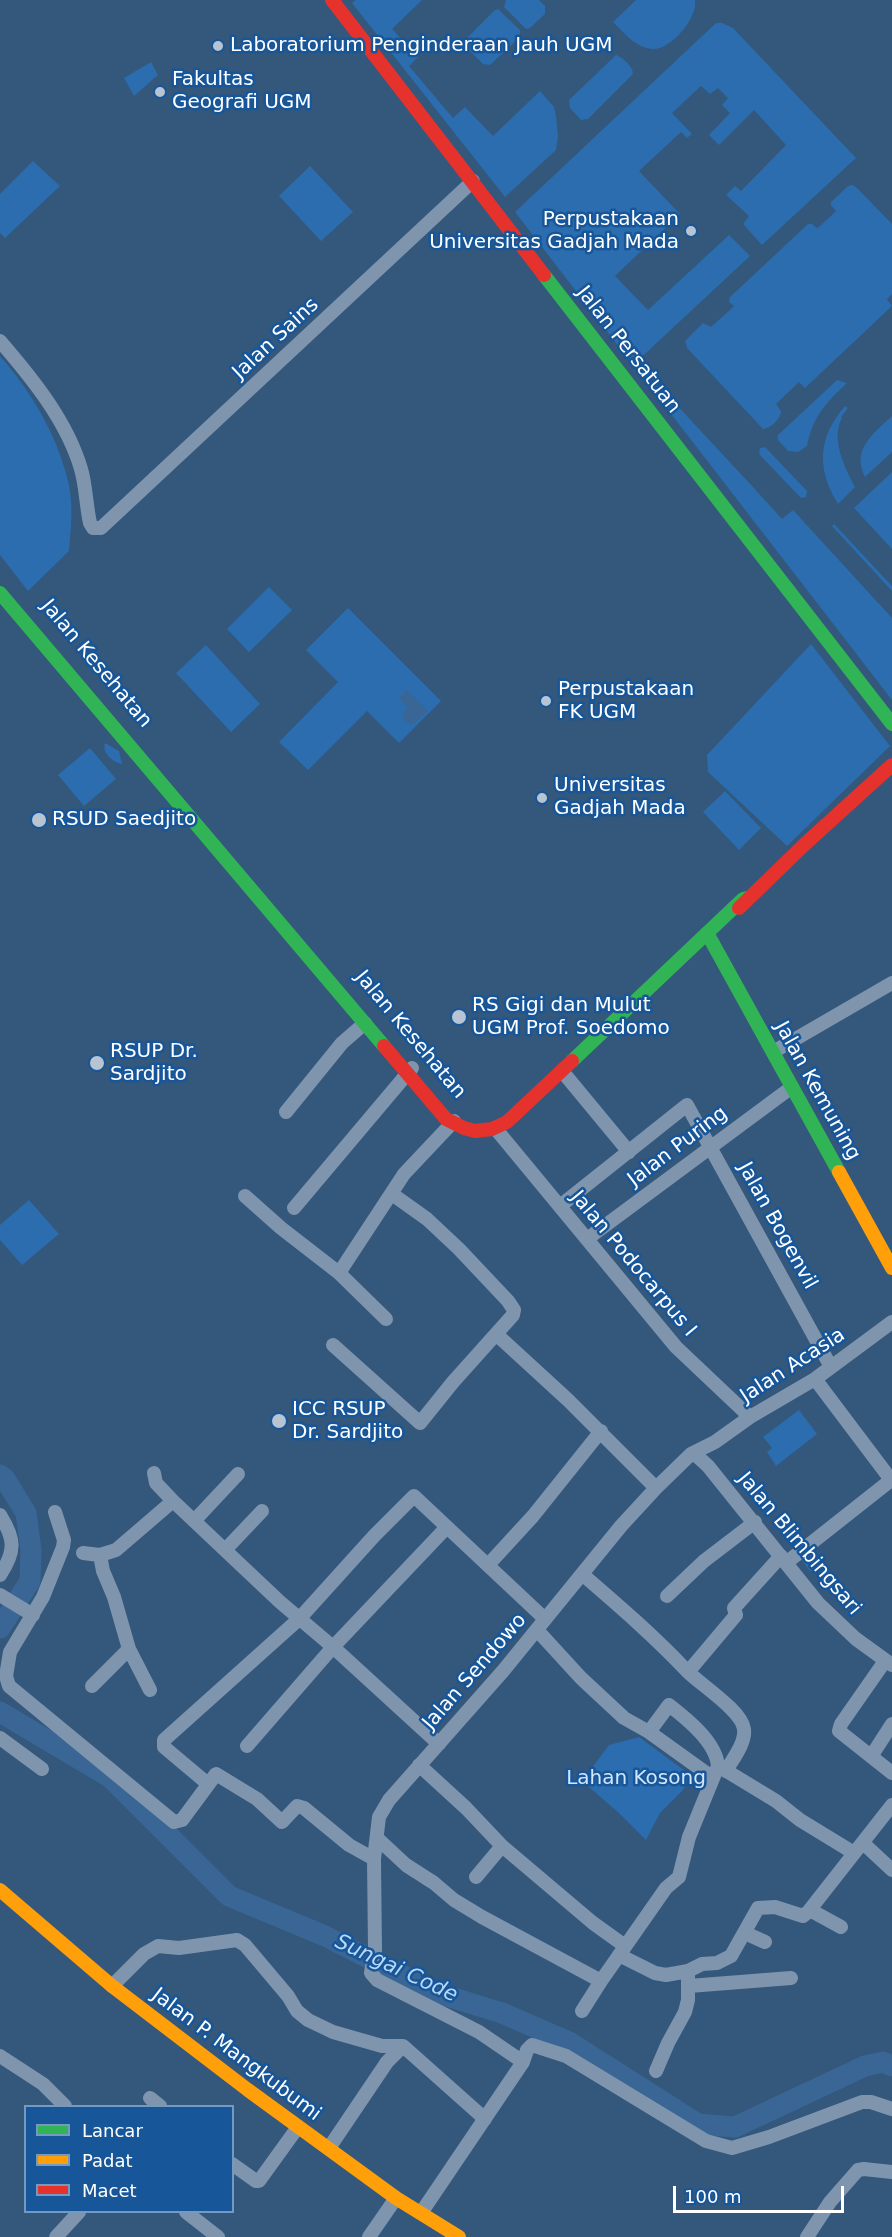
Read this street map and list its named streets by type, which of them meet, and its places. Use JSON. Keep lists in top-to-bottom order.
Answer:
{
  "streets": {
    "street": [
      "Jalan Sains",
      "Jalan Persatuan",
      "Jalan Kesehatan",
      "Jalan Kemuning",
      "Jalan Puring",
      "Jalan Bogenvil",
      "Jalan Podocarpus I",
      "Jalan Acasia",
      "Jalan Blimbingsari",
      "Jalan Sendowo",
      "Jalan P. Mangkubumi"
    ]
  },
  "crossings": [
    ["Jalan Sains", "Jalan Persatuan"],
    ["Jalan Kemuning", "Jalan Puring"],
    ["Jalan Puring", "Jalan Bogenvil"],
    ["Jalan Puring", "Jalan Podocarpus I"],
    ["Jalan Bogenvil", "Jalan Acasia"],
    ["Jalan Podocarpus I", "Jalan Acasia"],
    ["Jalan Acasia", "Jalan Blimbingsari"],
    ["Jalan Acasia", "Jalan Sendowo"],
    ["Jalan Blimbingsari", "Jalan Sendowo"]
  ],
  "water": ["Sungai Code"],
  "parks": ["Lahan Kosong"],
  "places": [
    "Laboratorium Penginderaan Jauh UGM",
    "Fakultas Geografi UGM",
    "Perpustakaan Universitas Gadjah Mada",
    "Perpustakaan FK UGM",
    "Universitas Gadjah Mada",
    "RSUD Saedjito",
    "RS Gigi dan Mulut UGM Prof. Soedomo",
    "RSUP Dr. Sardjito",
    "ICC RSUP Dr. Sardjito"
  ],
  "legend": ["Lancar", "Padat", "Macet"],
  "scale_bar": "100 m"
}
